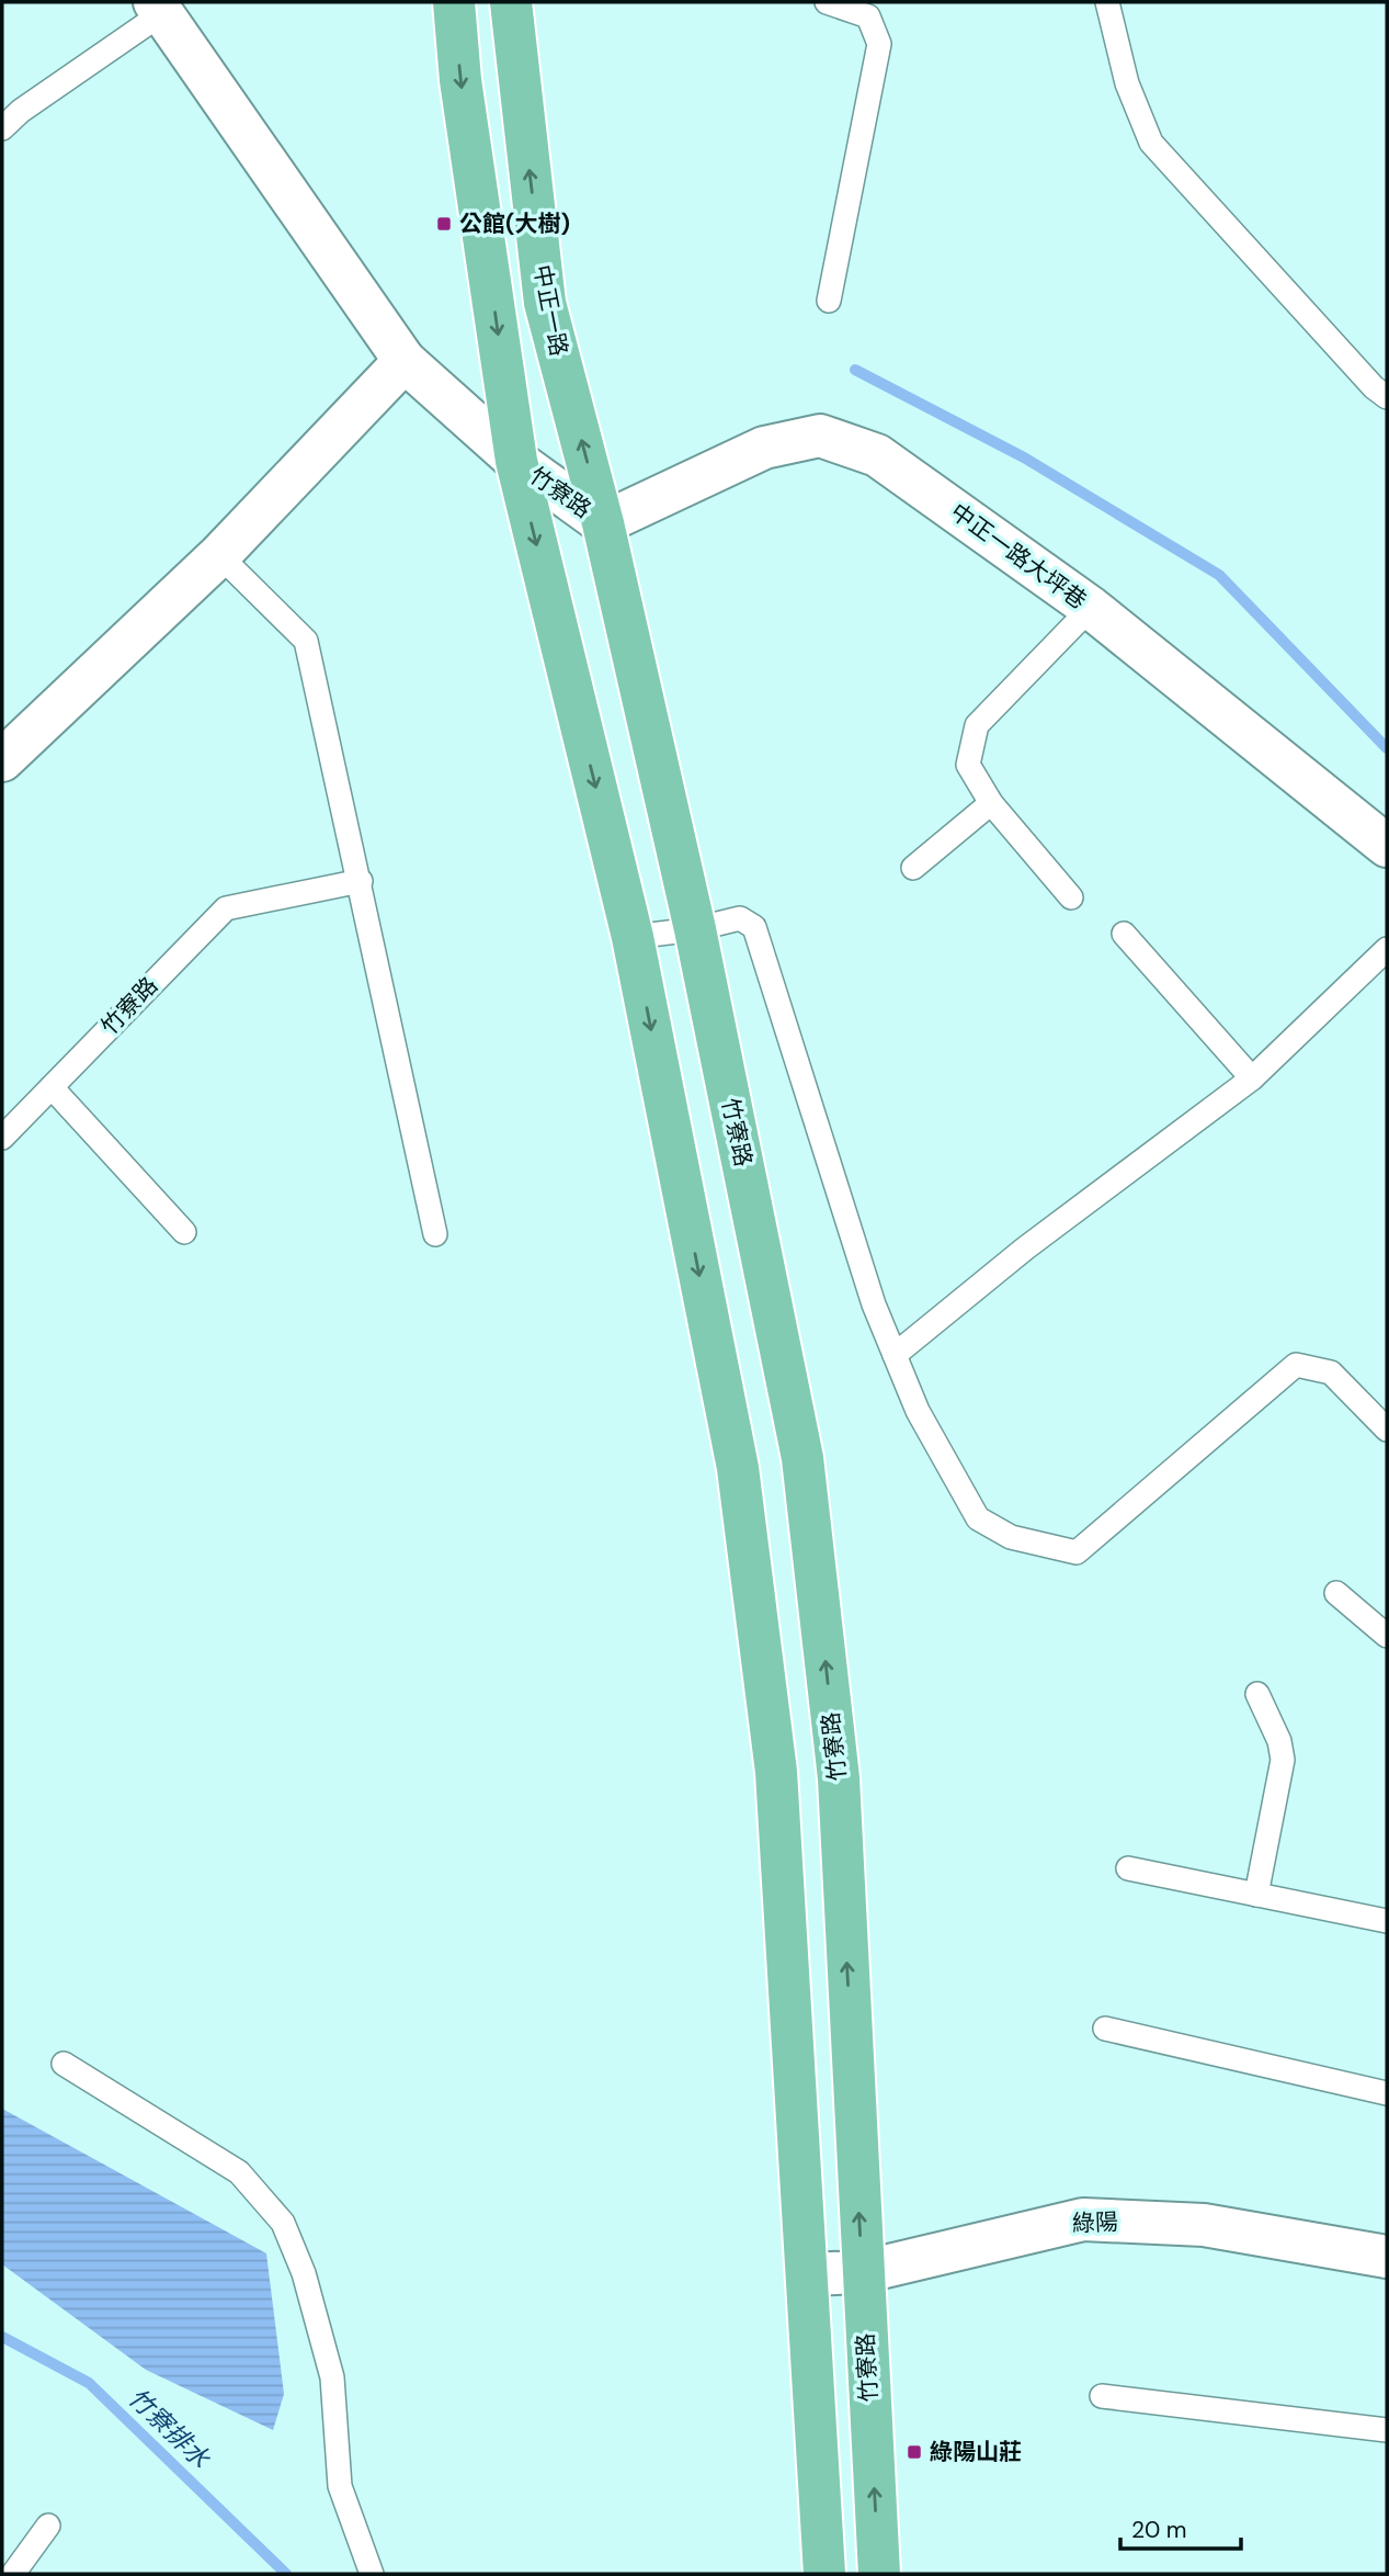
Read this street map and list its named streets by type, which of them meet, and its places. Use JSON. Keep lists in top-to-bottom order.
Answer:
{
  "streets": {
    "main road": ["中正一路", "竹寮路"],
    "street": ["中正一路大坪巷", "綠陽"]
  },
  "crossings": [
    ["中正一路", "竹寮路"],
    ["中正一路", "中正一路大坪巷"],
    ["竹寮路", "中正一路大坪巷"],
    ["竹寮路", "綠陽"]
  ],
  "water": ["竹寮排水"],
  "places": {
    "transit": ["公館(大樹)", "綠陽山莊"]
  },
  "scale_bar": "20 m"
}
